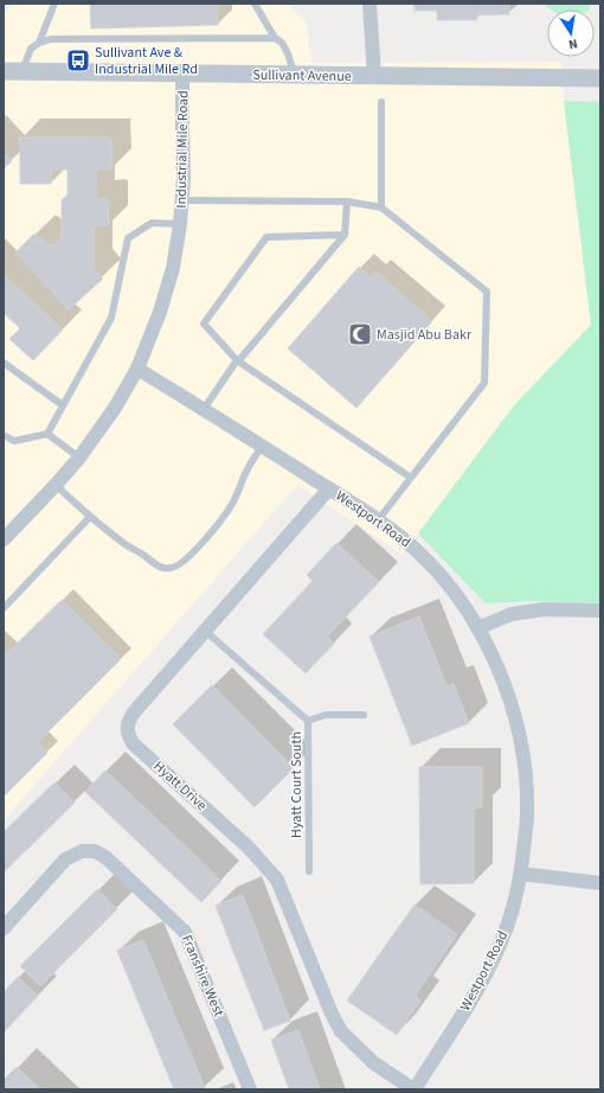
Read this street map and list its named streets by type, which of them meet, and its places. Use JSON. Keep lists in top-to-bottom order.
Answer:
{
  "streets": {
    "street": [
      "Sullivant Avenue",
      "Industrial Mile Road",
      "Westport Road",
      "Hyatt Drive",
      "Franshire West"
    ],
    "lane": ["Hyatt Court South"]
  },
  "crossings": [
    ["Sullivant Avenue", "Industrial Mile Road"],
    ["Industrial Mile Road", "Westport Road"],
    ["Westport Road", "Hyatt Drive"],
    ["Hyatt Court South", "Hyatt Drive"]
  ],
  "places": {
    "bus stop": ["Sullivant Ave & Industrial Mile Rd"],
    "mosque": ["Masjid Abu Bakr"]
  },
  "north": "bottom"
}
